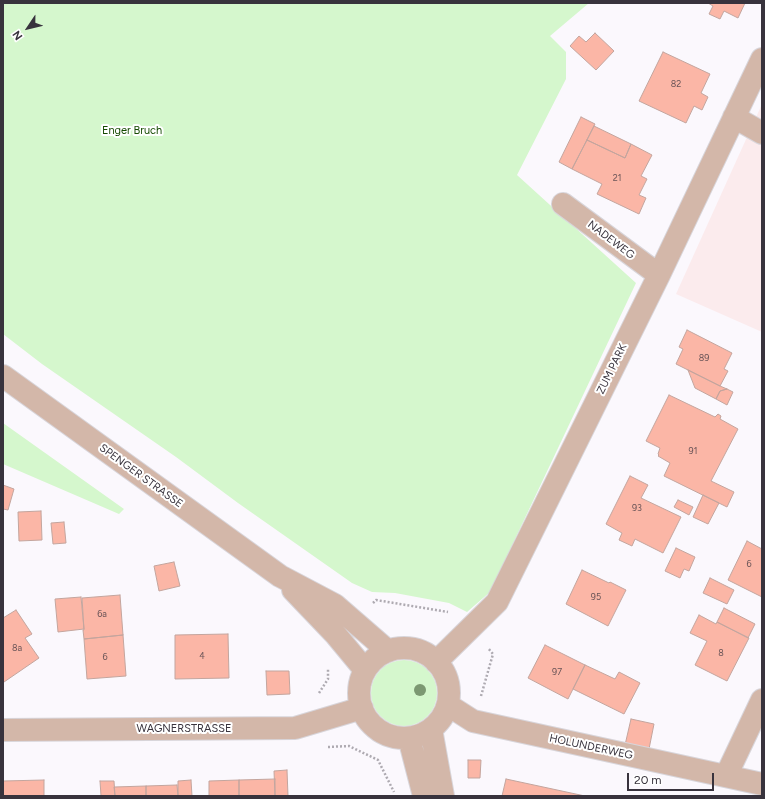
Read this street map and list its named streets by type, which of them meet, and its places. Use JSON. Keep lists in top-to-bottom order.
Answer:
{
  "streets": {
    "street": [
      "NADEWEG",
      "ZUM PARK",
      "SPENGER STRASSE",
      "WAGNERSTRASSE",
      "HOLUNDERWEG"
    ]
  },
  "crossings": [
    ["NADEWEG", "ZUM PARK"],
    ["ZUM PARK", "SPENGER STRASSE"],
    ["ZUM PARK", "WAGNERSTRASSE"],
    ["ZUM PARK", "HOLUNDERWEG"],
    ["SPENGER STRASSE", "WAGNERSTRASSE"],
    ["SPENGER STRASSE", "HOLUNDERWEG"],
    ["WAGNERSTRASSE", "HOLUNDERWEG"]
  ],
  "parks": ["Enger Bruch"],
  "house_numbers": [
    "82",
    "21",
    "89",
    "91",
    "93",
    "6",
    "95",
    "6a",
    "8a",
    "8",
    "4",
    "6",
    "97"
  ],
  "scale_bar": "20 m",
  "north": "bottom left"
}
